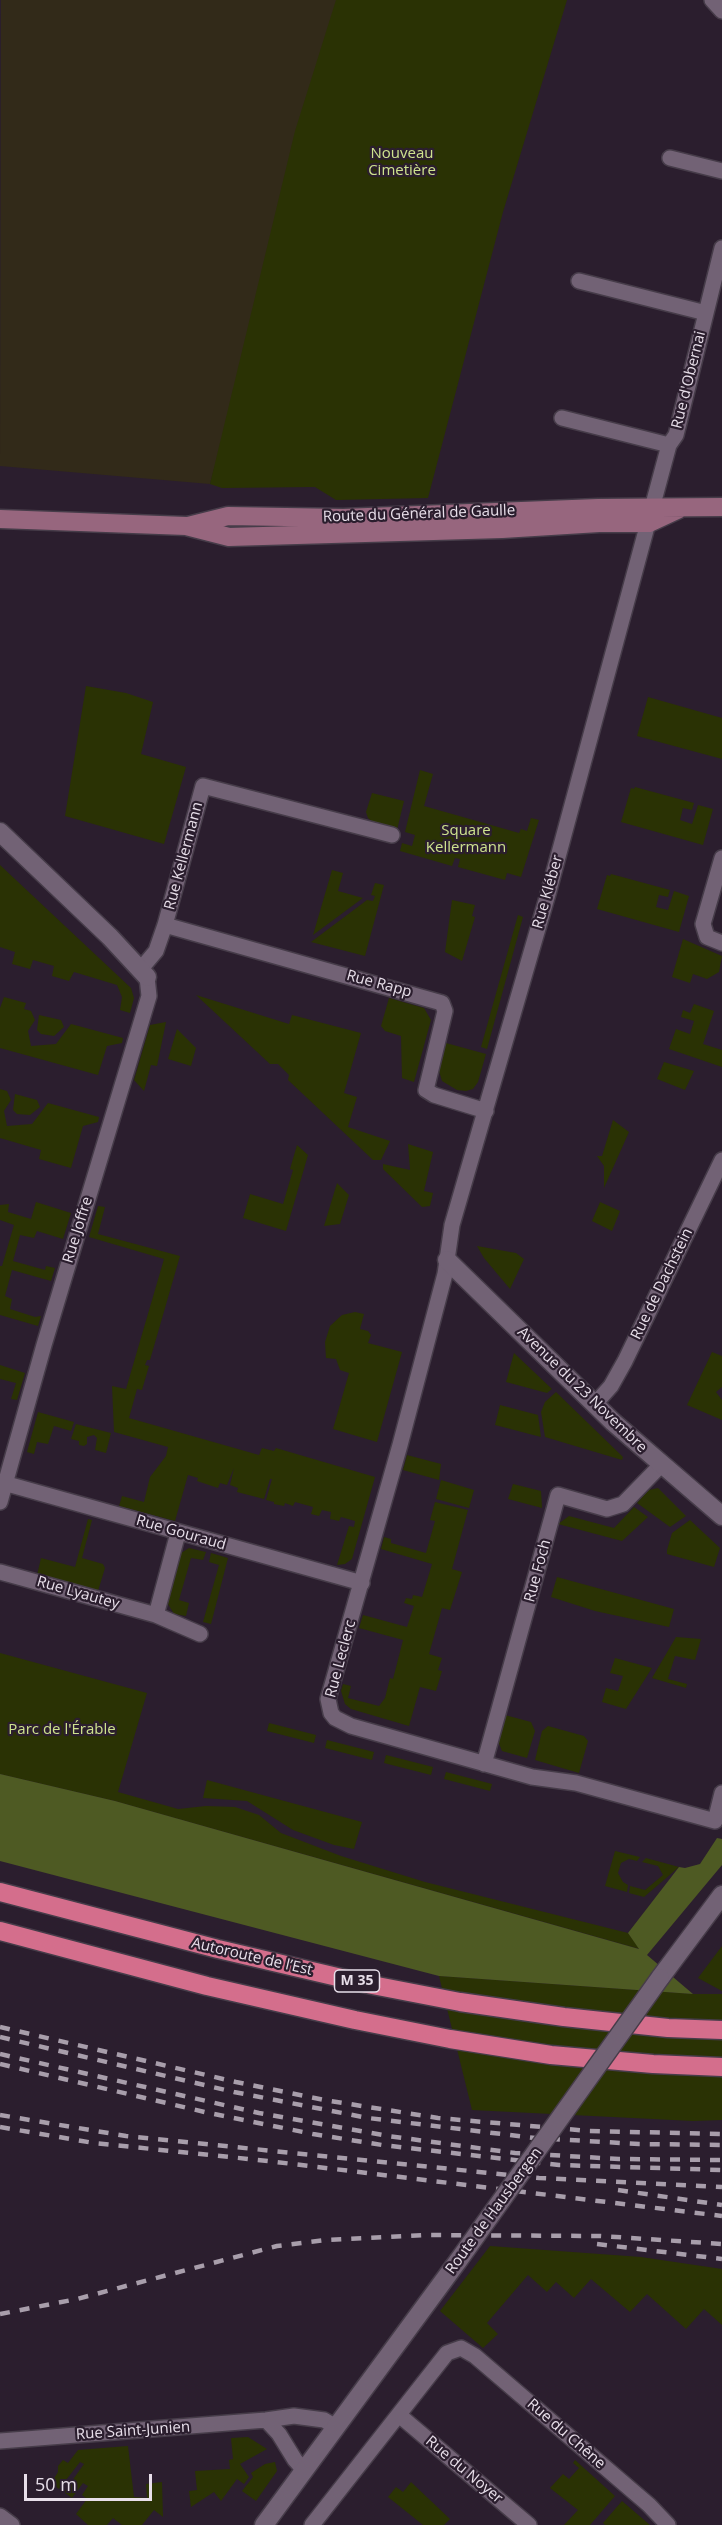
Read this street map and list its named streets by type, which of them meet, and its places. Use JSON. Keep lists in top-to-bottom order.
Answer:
{
  "streets": {
    "highway": ["Autoroute de l’Est", "M 35"],
    "main road": ["Route du Général de Gaulle"],
    "street": [
      "Rue d'Obernai",
      "Rue Kellermann",
      "Rue Kléber",
      "Rue Rapp",
      "Rue Joffre",
      "Rue de Dachstein",
      "Avenue du 23 Novembre",
      "Rue Gouraud",
      "Rue Foch",
      "Rue Lyautey",
      "Rue Leclerc",
      "Route de Hausbergen",
      "Rue Saint-Junien",
      "Rue du Chêne",
      "Rue du Noyer"
    ]
  },
  "crossings": [
    ["Rue d'Obernai", "Route du Général de Gaulle"],
    ["Rue d'Obernai", "Rue Kléber"],
    ["Route du Général de Gaulle", "Rue Kléber"],
    ["Rue Kellermann", "Rue Rapp"],
    ["Rue Kellermann", "Rue Joffre"],
    ["Rue Kléber", "Rue Rapp"],
    ["Rue Kléber", "Avenue du 23 Novembre"],
    ["Rue Kléber", "Rue Leclerc"],
    ["Rue Joffre", "Rue Gouraud"],
    ["Rue de Dachstein", "Avenue du 23 Novembre"],
    ["Avenue du 23 Novembre", "Rue Foch"],
    ["Avenue du 23 Novembre", "Rue Leclerc"],
    ["Rue Gouraud", "Rue Leclerc"],
    ["Rue Foch", "Rue Leclerc"],
    ["Route de Hausbergen", "Rue Saint-Junien"],
    ["Rue du Chêne", "Rue du Noyer"]
  ],
  "parks": ["Nouveau Cimetière", "Square Kellermann", "Parc de l'Érable"],
  "scale_bar": "50 m"
}
